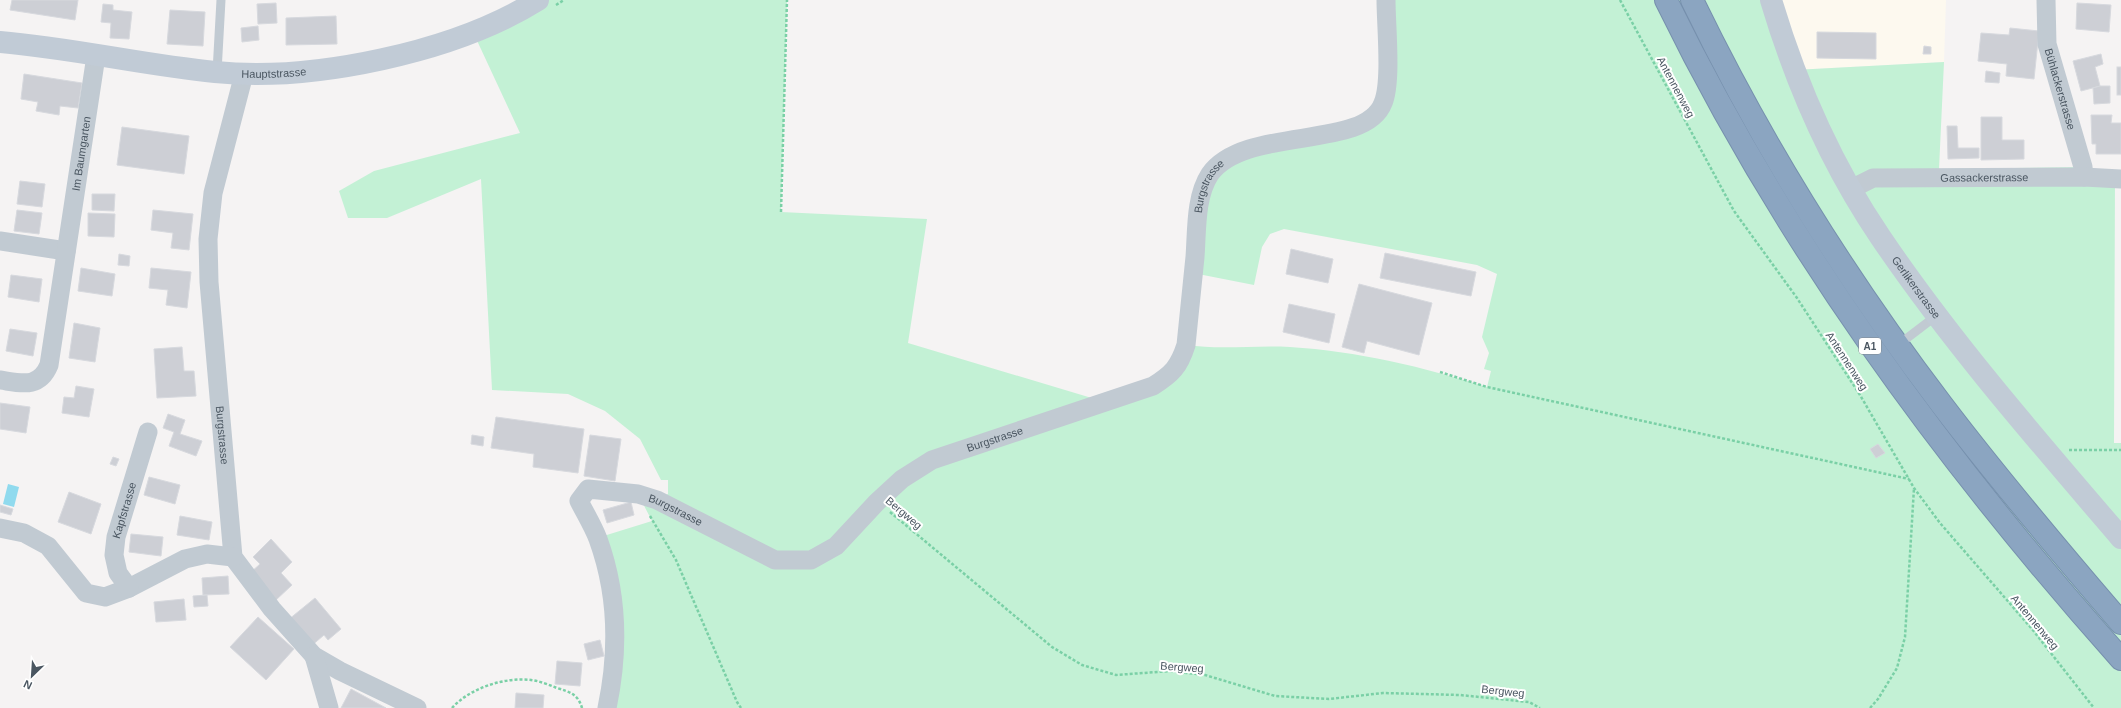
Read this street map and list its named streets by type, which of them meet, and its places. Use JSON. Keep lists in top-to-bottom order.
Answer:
{
  "streets": {
    "highway": ["A1"],
    "street": [
      "Hauptstrasse",
      "Bühlackerstrasse",
      "Im Baumgarten",
      "Gassackerstrasse",
      "Burgstrasse",
      "Gerlikerstrasse",
      "Kapfstrasse"
    ],
    "path": ["Antennenweg", "Bergweg"]
  },
  "crossings": [
    ["Hauptstrasse", "Im Baumgarten"],
    ["Hauptstrasse", "Burgstrasse"],
    ["Bühlackerstrasse", "Gassackerstrasse"],
    ["Gassackerstrasse", "Gerlikerstrasse"],
    ["Burgstrasse", "Bergweg"]
  ],
  "north": "bottom left"
}
